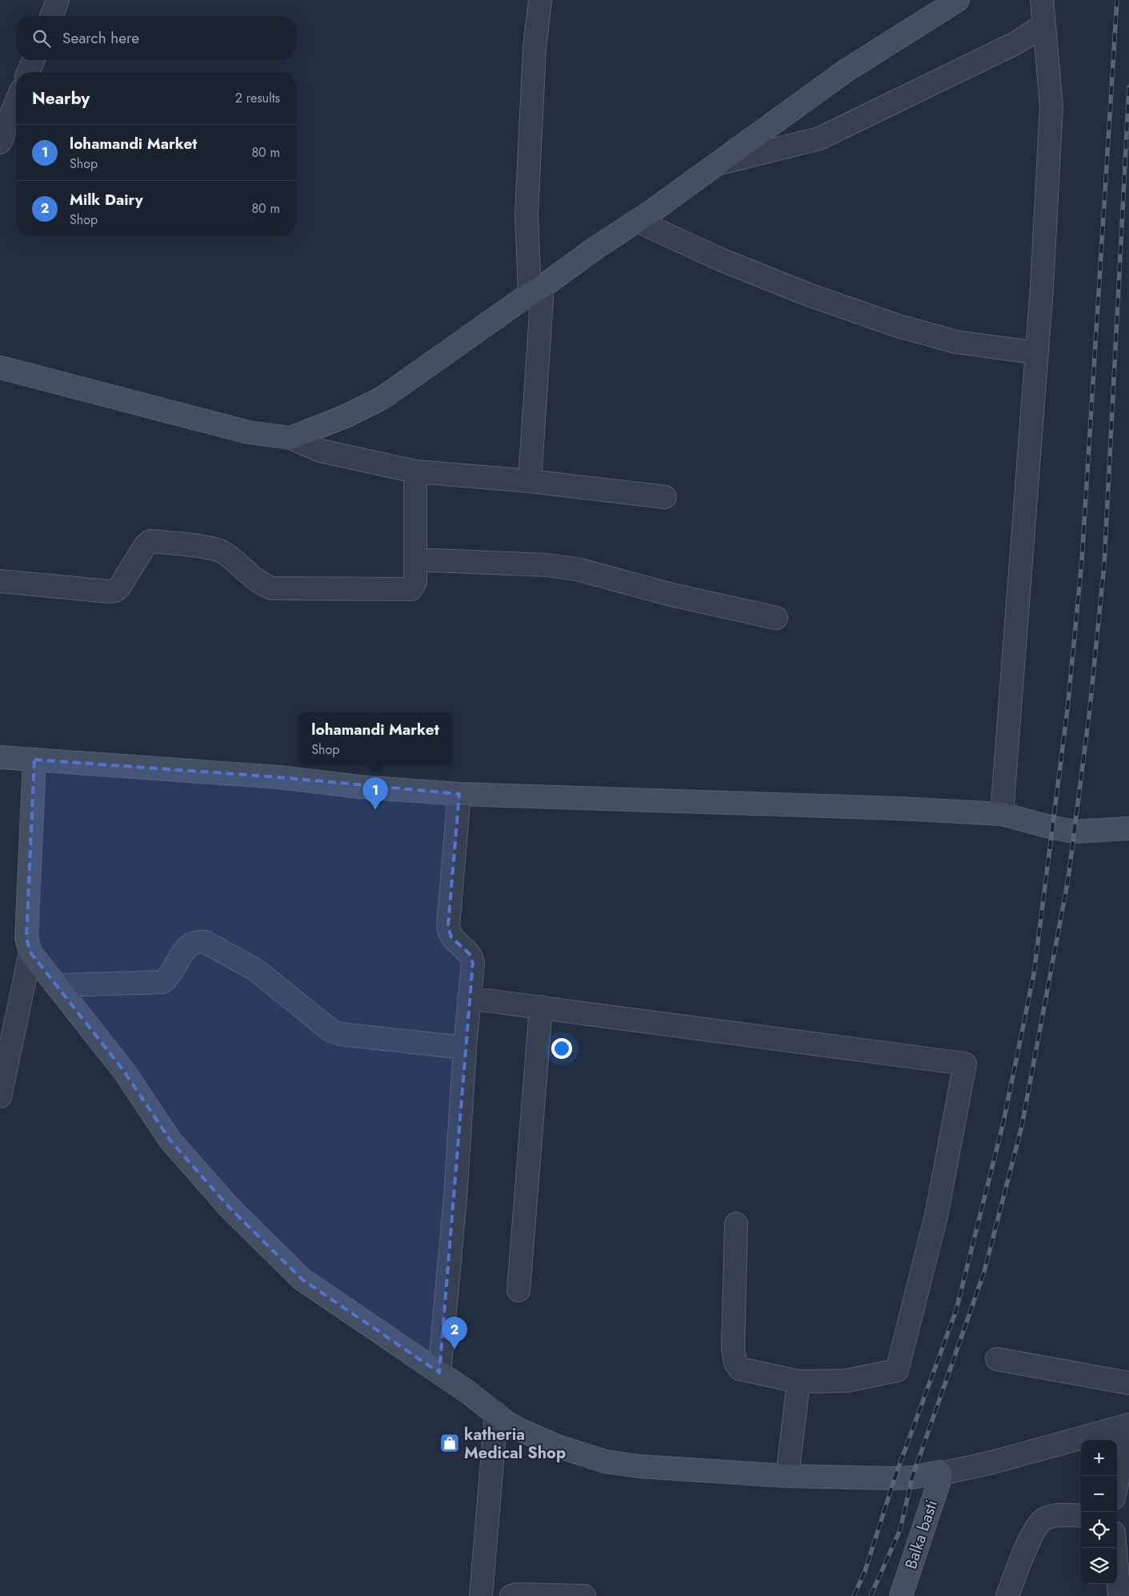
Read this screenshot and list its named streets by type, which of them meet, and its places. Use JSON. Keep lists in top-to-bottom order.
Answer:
{
  "streets": {
    "street": ["Balka basti"]
  },
  "places": {
    "shop": ["katheria Medical Shop"]
  },
  "page": {
    "search": "Search here",
    "heading": ["Nearby", "2 results"],
    "list": [
      {
        "mark": "1",
        "name": "lohamandi Market",
        "note": "Shop",
        "value": "80 m"
      },
      {
        "mark": "2",
        "name": "Milk Dairy",
        "note": "Shop",
        "value": "80 m"
      }
    ],
    "popup": ["lohamandi Market", "Shop"],
    "pins": ["1", "2"],
    "map_buttons": ["+", "−"]
  }
}
